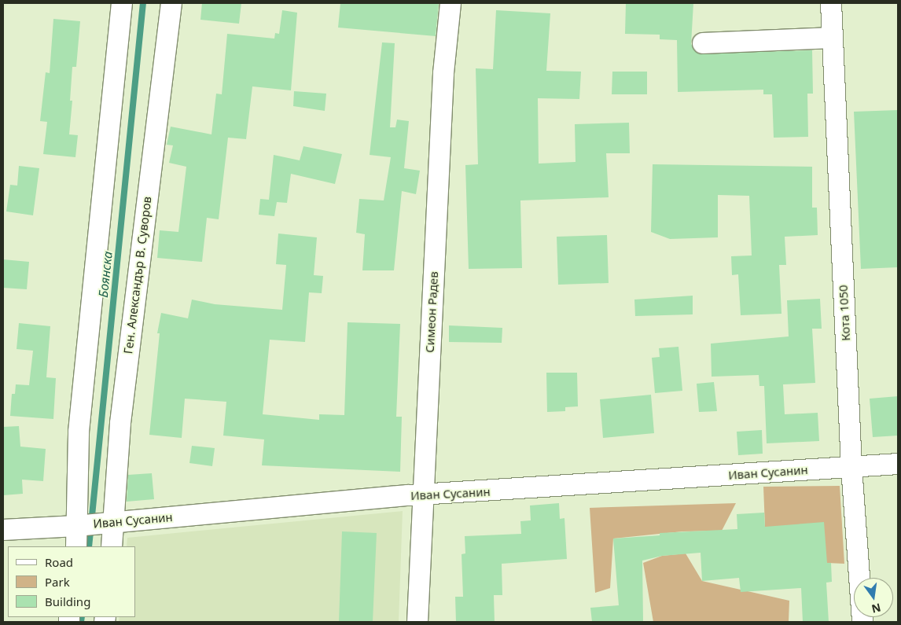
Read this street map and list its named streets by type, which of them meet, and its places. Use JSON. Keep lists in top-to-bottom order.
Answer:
{
  "streets": {
    "street": [
      "Ген. Александър В. Суворов",
      "Симеон Радев",
      "Кота 1050",
      "Иван Сусанин"
    ]
  },
  "crossings": [
    ["Ген. Александър В. Суворов", "Иван Сусанин"],
    ["Симеон Радев", "Иван Сусанин"],
    ["Кота 1050", "Иван Сусанин"]
  ],
  "water": ["Боянска"],
  "legend": ["Road", "Park", "Building"],
  "north": "bottom"
}
